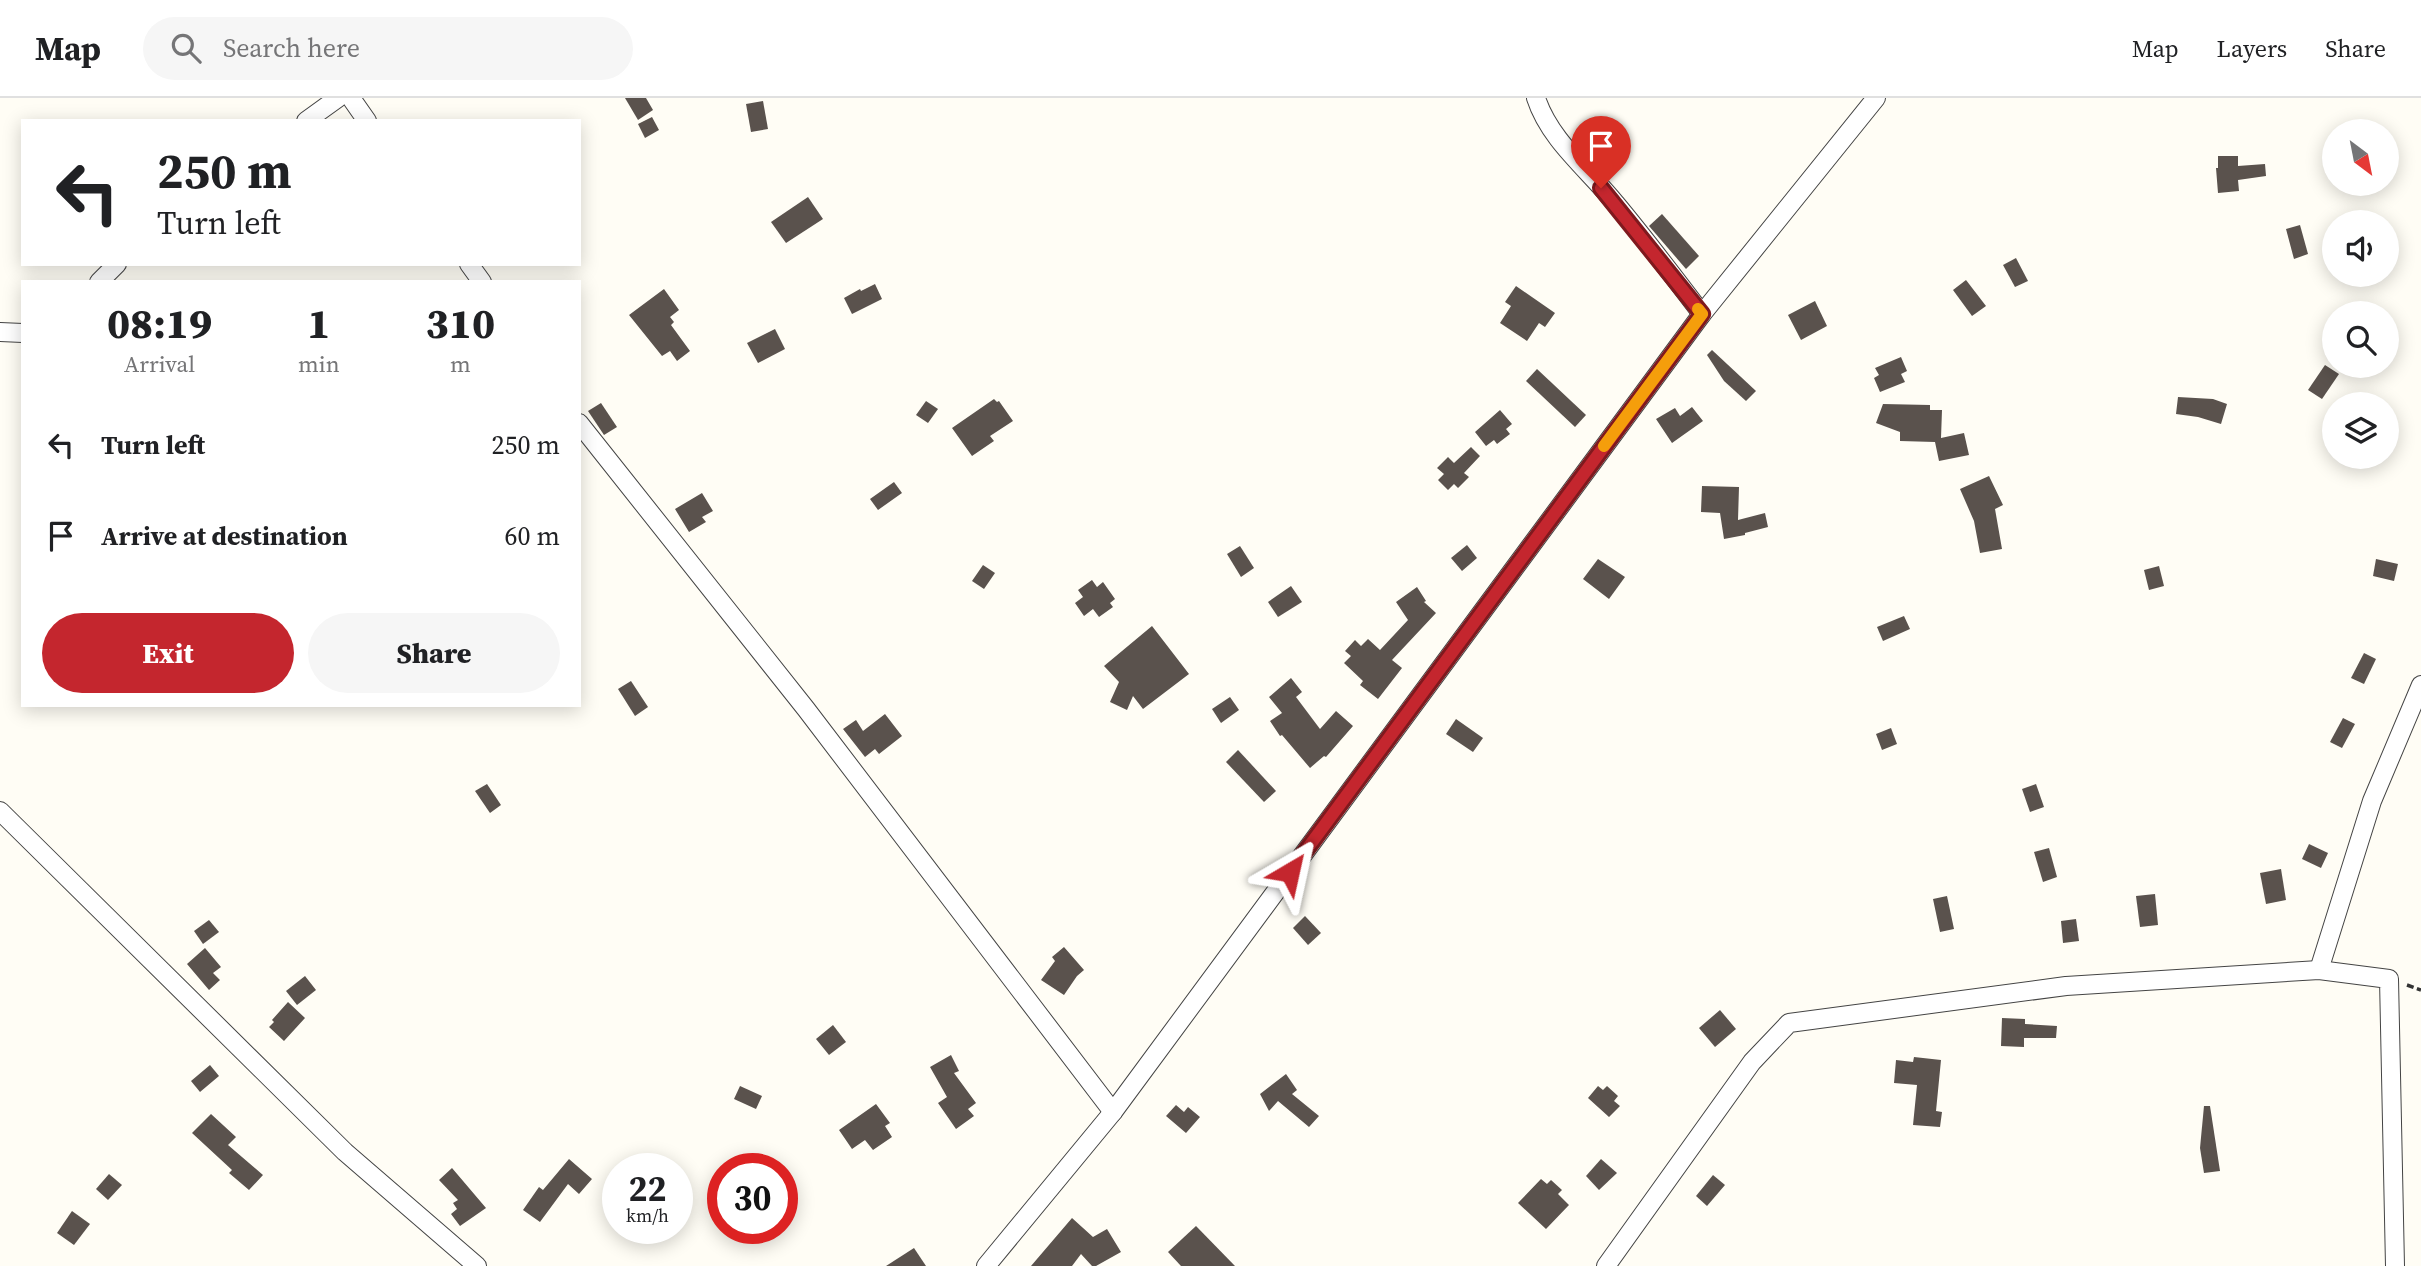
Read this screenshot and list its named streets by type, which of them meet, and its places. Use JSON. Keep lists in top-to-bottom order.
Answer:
{
  "north": "bottom right",
  "page": {
    "header": "Map",
    "search": "Search here",
    "nav": ["Map", "Layers", "Share"],
    "turn": ["250 m", "Turn left"],
    "eta": [
      "08:19",
      "Arrival",
      "1",
      "min",
      "310",
      "m"
    ],
    "list": [
      {
        "name": "Turn left",
        "value": "250 m"
      },
      {
        "name": "Arrive at destination",
        "value": "60 m"
      }
    ],
    "buttons": ["Exit", "Share"],
    "speed": "22 km/h",
    "limit": "30"
  }
}
